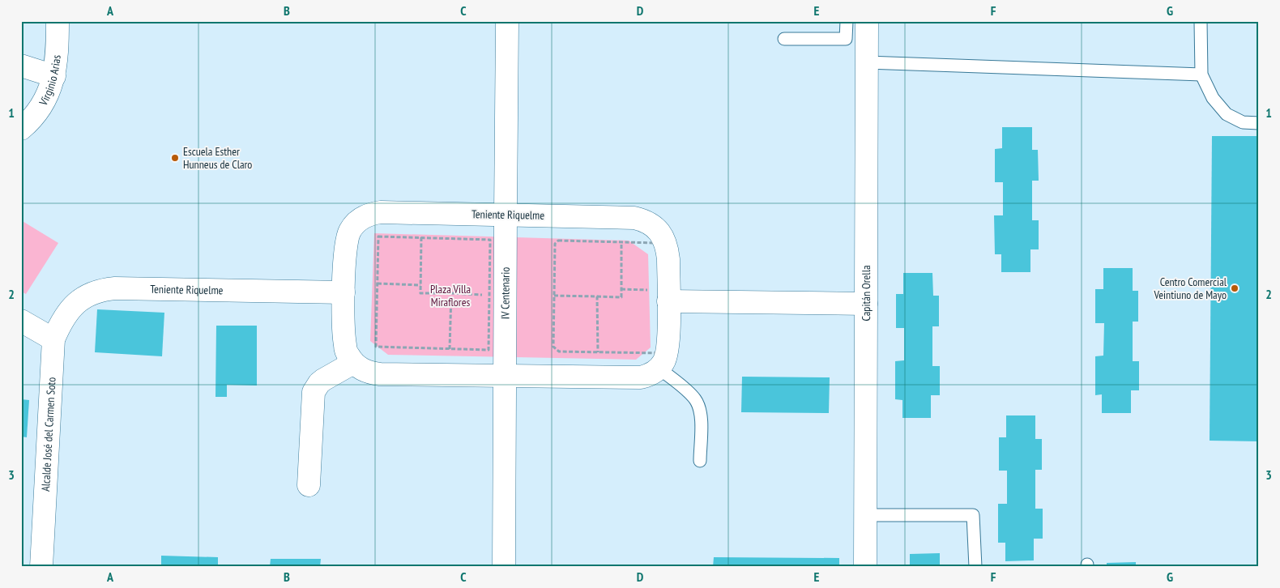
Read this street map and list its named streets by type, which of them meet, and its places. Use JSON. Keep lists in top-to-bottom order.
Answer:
{
  "streets": {
    "street": [
      "Virginio Arias",
      "Teniente Riquelme",
      "IV Centenario",
      "Capitán Orella",
      "Alcalde José del Carmen Soto"
    ]
  },
  "crossings": [
    ["Teniente Riquelme", "IV Centenario"],
    ["Teniente Riquelme", "Alcalde José del Carmen Soto"]
  ],
  "parks": ["Plaza Villa Miraflores"],
  "places": ["Escuela Esther Hunneus de Claro", "Centro Comercial Veintiuno de Mayo"],
  "grid": {
    "columns": [
      "A",
      "B",
      "C",
      "D",
      "E",
      "F",
      "G"
    ],
    "rows": ["1", "2", "3"]
  }
}
